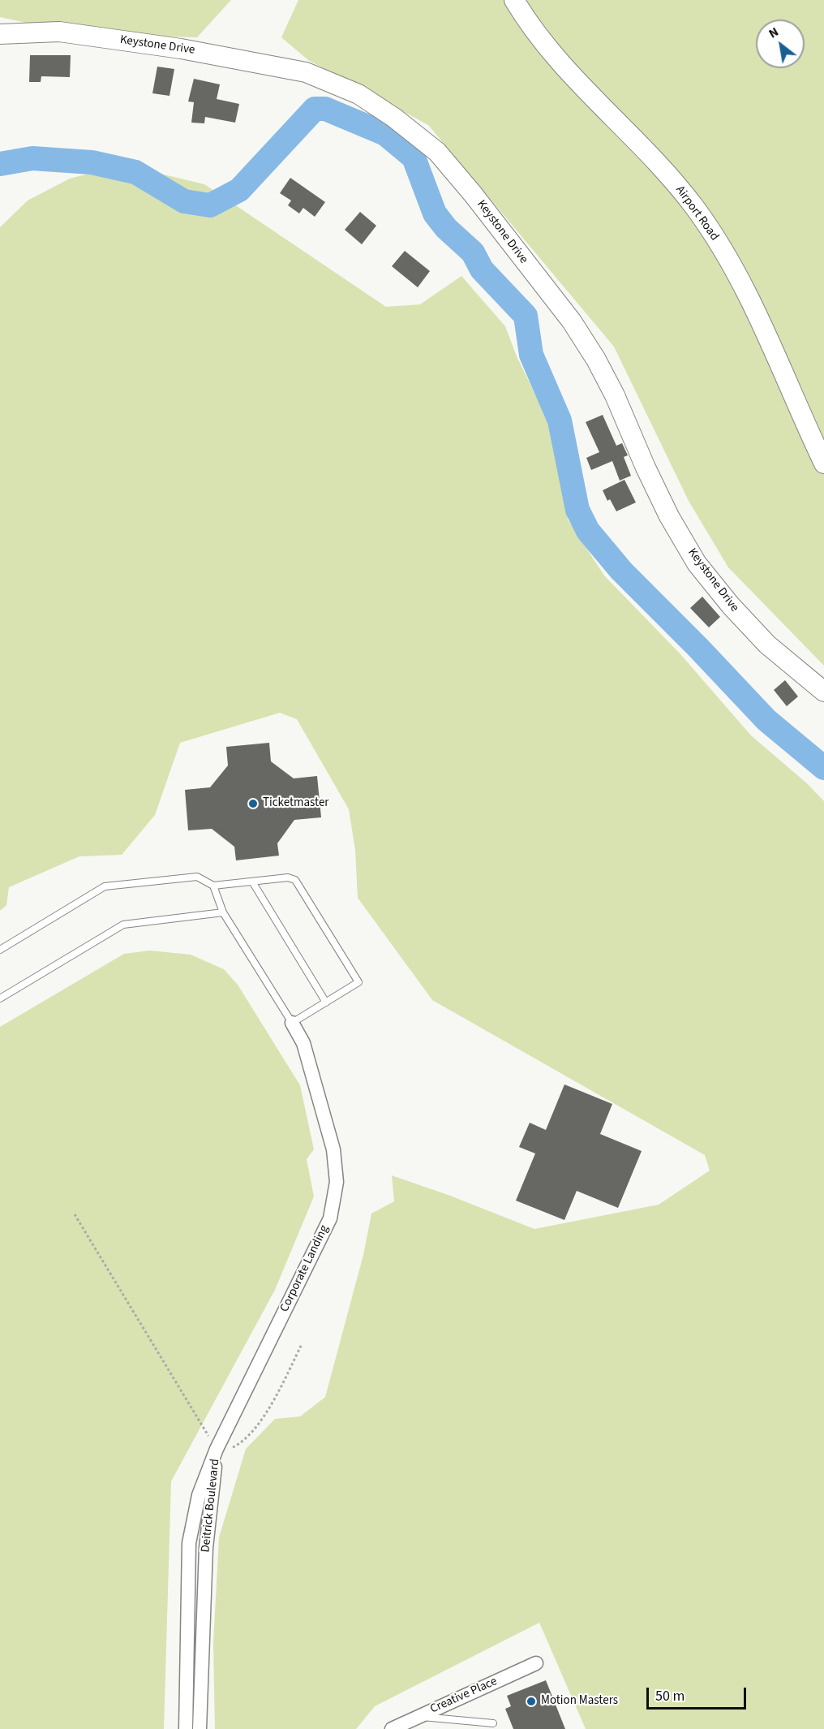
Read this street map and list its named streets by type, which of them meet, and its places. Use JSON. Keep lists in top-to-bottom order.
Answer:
{
  "streets": {
    "street": [
      "Keystone Drive",
      "Airport Road",
      "Corporate Landing",
      "Deitrick Boulevard",
      "Creative Place"
    ]
  },
  "crossings": [
    ["Corporate Landing", "Deitrick Boulevard"]
  ],
  "places": ["Ticketmaster", "Motion Masters"],
  "scale_bar": "50 m",
  "north": "top left"
}
